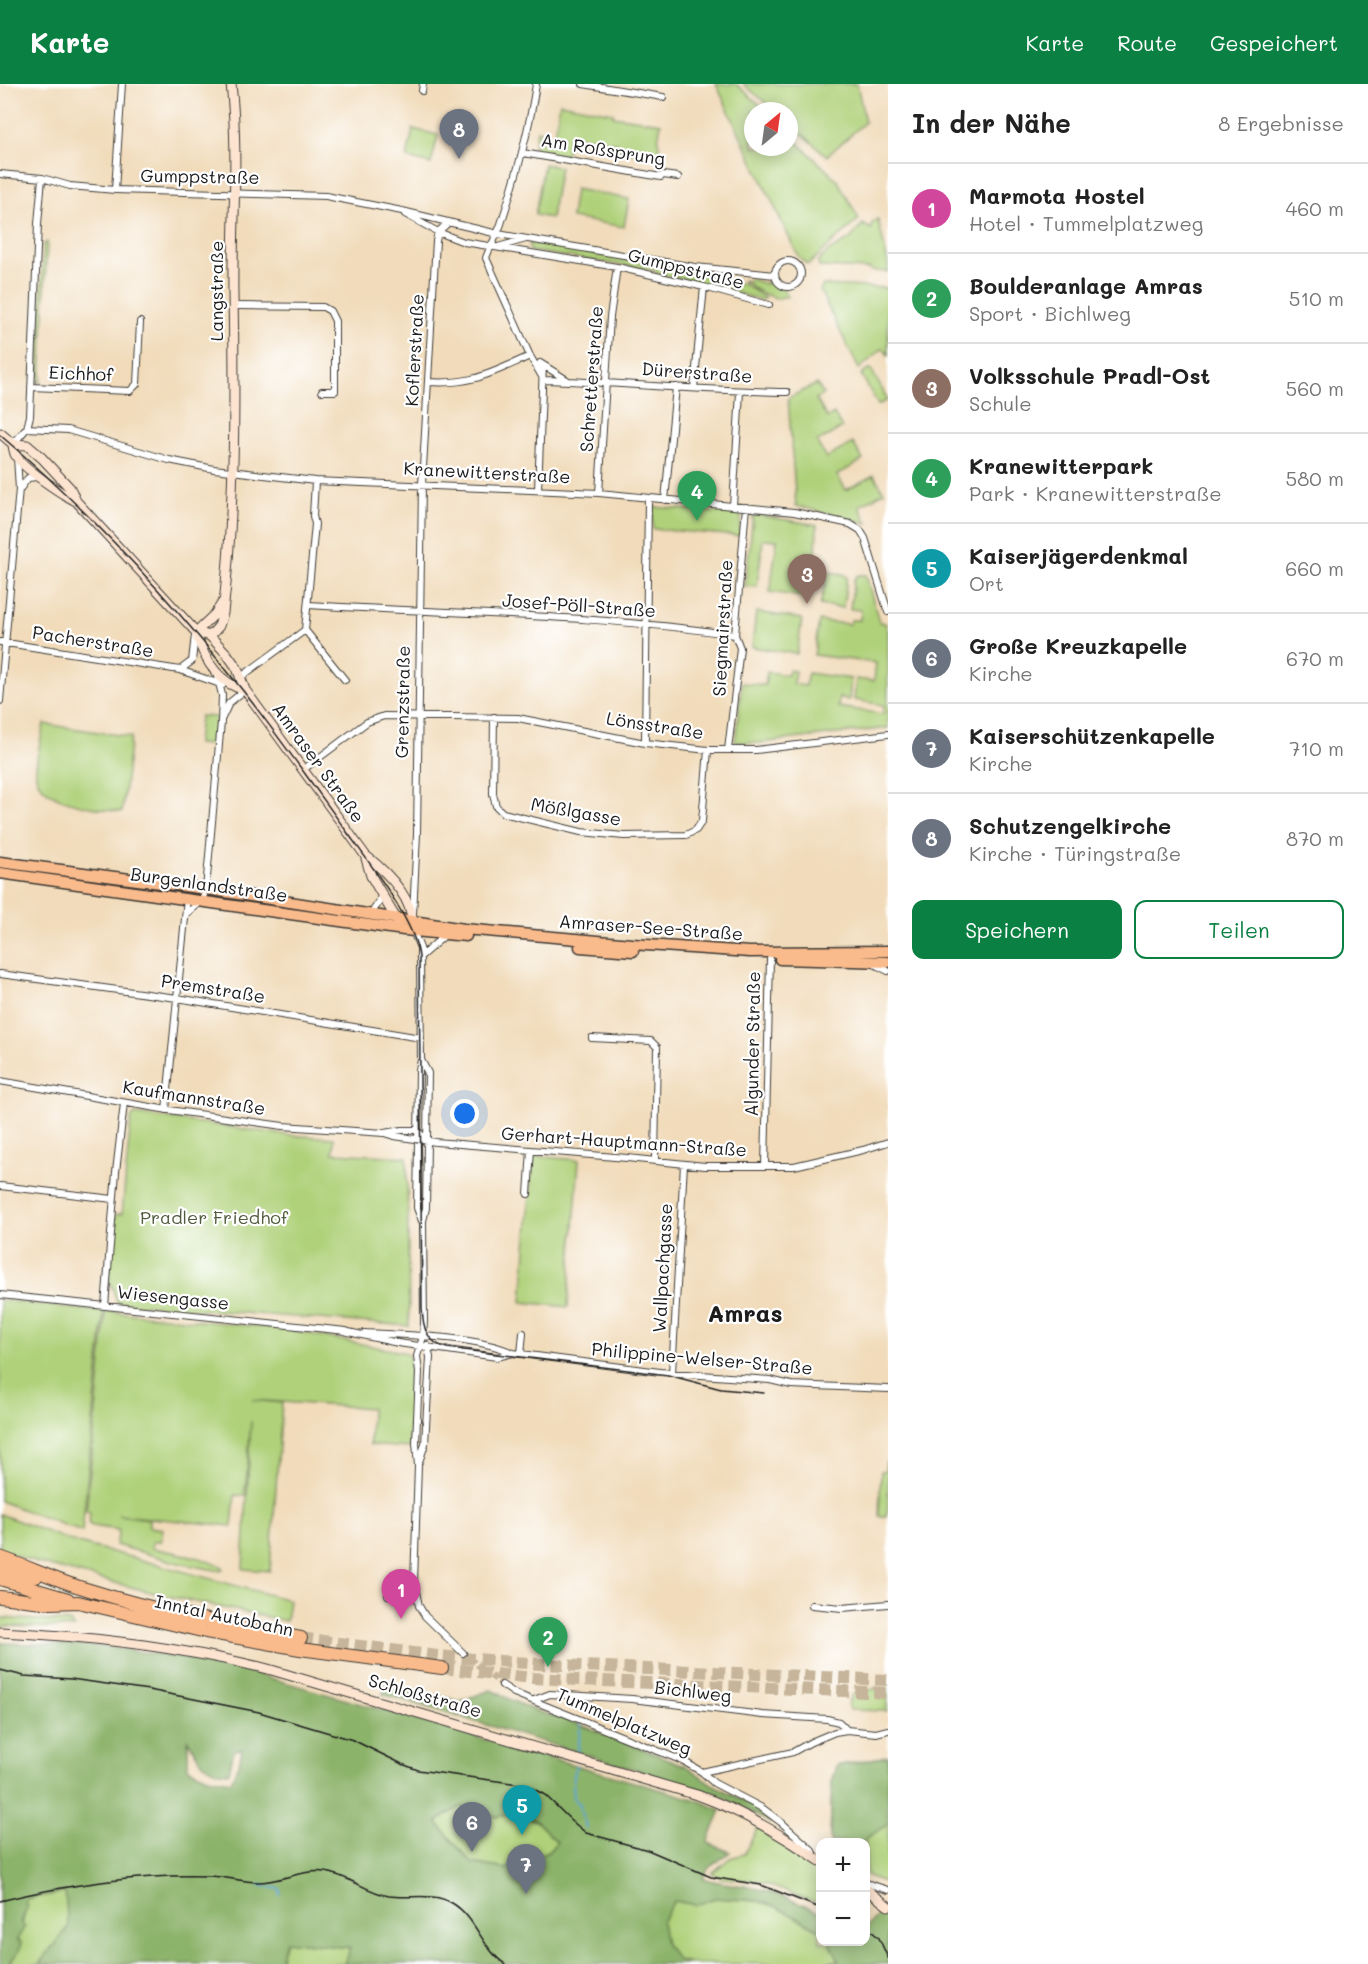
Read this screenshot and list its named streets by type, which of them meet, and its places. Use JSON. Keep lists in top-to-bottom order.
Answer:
{
  "streets": {
    "highway": ["Inntal Autobahn"],
    "main road": ["Burgenlandstraße", "Amraser-See-Straße"],
    "street": [
      "Am Roßsprung",
      "Gumppstraße",
      "Langstraße",
      "Koflerstraße",
      "Dürerstraße",
      "Eichhof",
      "Schretterstraße",
      "Kranewitterstraße",
      "Josef-Pöll-Straße",
      "Siegmairstraße",
      "Pacherstraße",
      "Grenzstraße",
      "Lönsstraße",
      "Amraser Straße",
      "Mößlgasse",
      "Premstraße",
      "Algunder Straße",
      "Kaufmannstraße",
      "Gerhart-Hauptmann-Straße",
      "Wallpachgasse",
      "Wiesengasse",
      "Philippine-Welser-Straße",
      "Bichlweg",
      "Schloßstraße",
      "Tummelplatzweg"
    ]
  },
  "crossings": [
    ["Gumppstraße", "Langstraße"],
    ["Gumppstraße", "Koflerstraße"],
    ["Gumppstraße", "Schretterstraße"],
    ["Langstraße", "Kranewitterstraße"],
    ["Langstraße", "Amraser Straße"],
    ["Koflerstraße", "Kranewitterstraße"],
    ["Koflerstraße", "Grenzstraße"],
    ["Dürerstraße", "Schretterstraße"],
    ["Schretterstraße", "Kranewitterstraße"],
    ["Kranewitterstraße", "Siegmairstraße"],
    ["Kranewitterstraße", "Grenzstraße"],
    ["Josef-Pöll-Straße", "Siegmairstraße"],
    ["Josef-Pöll-Straße", "Grenzstraße"],
    ["Siegmairstraße", "Lönsstraße"],
    ["Pacherstraße", "Amraser Straße"],
    ["Grenzstraße", "Lönsstraße"],
    ["Grenzstraße", "Amraser Straße"],
    ["Grenzstraße", "Burgenlandstraße"],
    ["Grenzstraße", "Amraser-See-Straße"],
    ["Lönsstraße", "Amraser Straße"],
    ["Lönsstraße", "Mößlgasse"],
    ["Amraser Straße", "Burgenlandstraße"],
    ["Amraser Straße", "Amraser-See-Straße"],
    ["Amraser Straße", "Premstraße"],
    ["Amraser Straße", "Kaufmannstraße"],
    ["Amraser Straße", "Gerhart-Hauptmann-Straße"],
    ["Amraser Straße", "Wiesengasse"],
    ["Amraser Straße", "Philippine-Welser-Straße"],
    ["Burgenlandstraße", "Amraser-See-Straße"],
    ["Amraser-See-Straße", "Algunder Straße"],
    ["Algunder Straße", "Gerhart-Hauptmann-Straße"],
    ["Kaufmannstraße", "Gerhart-Hauptmann-Straße"],
    ["Gerhart-Hauptmann-Straße", "Wallpachgasse"],
    ["Wallpachgasse", "Philippine-Welser-Straße"],
    ["Wiesengasse", "Philippine-Welser-Straße"],
    ["Bichlweg", "Tummelplatzweg"]
  ],
  "districts": ["Amras"],
  "parks": ["Pradler Friedhof"],
  "north": "top right",
  "page": {
    "header": "Karte",
    "nav": ["Karte", "Route", "Gespeichert"],
    "heading": ["In der Nähe", "8 Ergebnisse"],
    "pins": [
      "8",
      "4",
      "3",
      "1",
      "2",
      "5",
      "6",
      "7"
    ],
    "list": [
      {
        "mark": "1",
        "name": "Marmota Hostel",
        "note": "Hotel · Tummelplatzweg",
        "value": "460 m"
      },
      {
        "mark": "2",
        "name": "Boulderanlage Amras",
        "note": "Sport · Bichlweg",
        "value": "510 m"
      },
      {
        "mark": "3",
        "name": "Volksschule Pradl-Ost",
        "note": "Schule",
        "value": "560 m"
      },
      {
        "mark": "4",
        "name": "Kranewitterpark",
        "note": "Park · Kranewitterstraße",
        "value": "580 m"
      },
      {
        "mark": "5",
        "name": "Kaiserjägerdenkmal",
        "note": "Ort",
        "value": "660 m"
      },
      {
        "mark": "6",
        "name": "Große Kreuzkapelle",
        "note": "Kirche",
        "value": "670 m"
      },
      {
        "mark": "7",
        "name": "Kaiserschützenkapelle",
        "note": "Kirche",
        "value": "710 m"
      },
      {
        "mark": "8",
        "name": "Schutzengelkirche",
        "note": "Kirche · Türingstraße",
        "value": "870 m"
      }
    ],
    "buttons": ["Speichern", "Teilen"],
    "map_buttons": ["+", "−"]
  }
}
